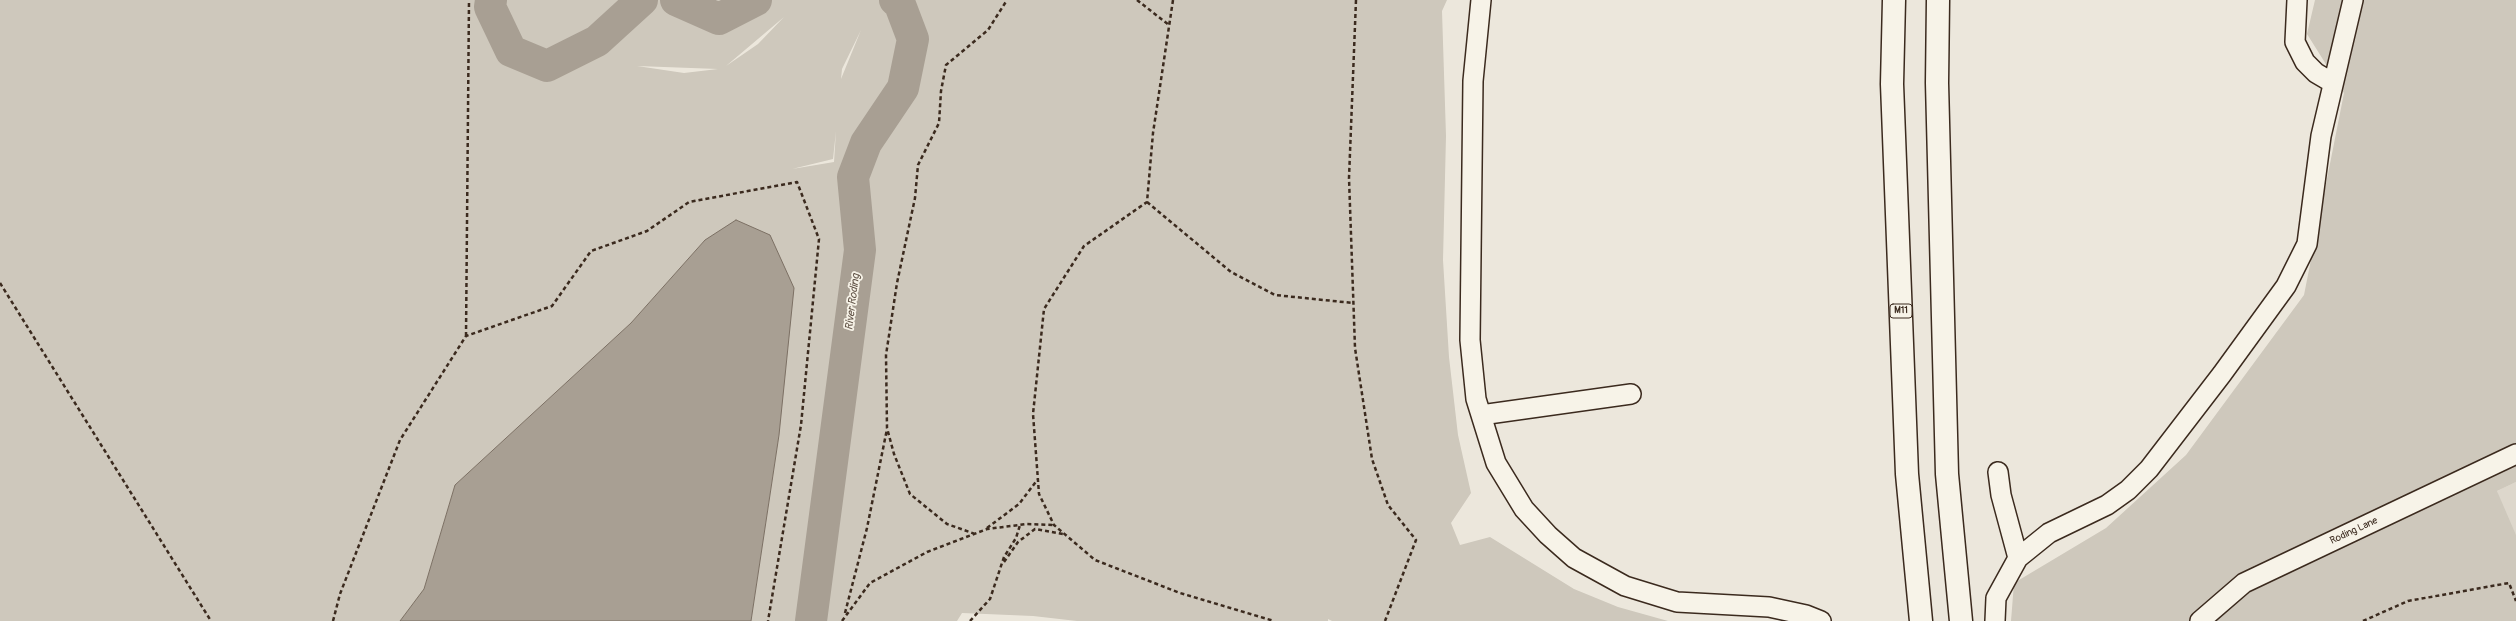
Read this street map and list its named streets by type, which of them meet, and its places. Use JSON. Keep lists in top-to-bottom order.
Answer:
{
  "streets": {
    "highway": ["M11"],
    "street": ["Roding Lane"]
  },
  "water": ["River Roding"]
}
